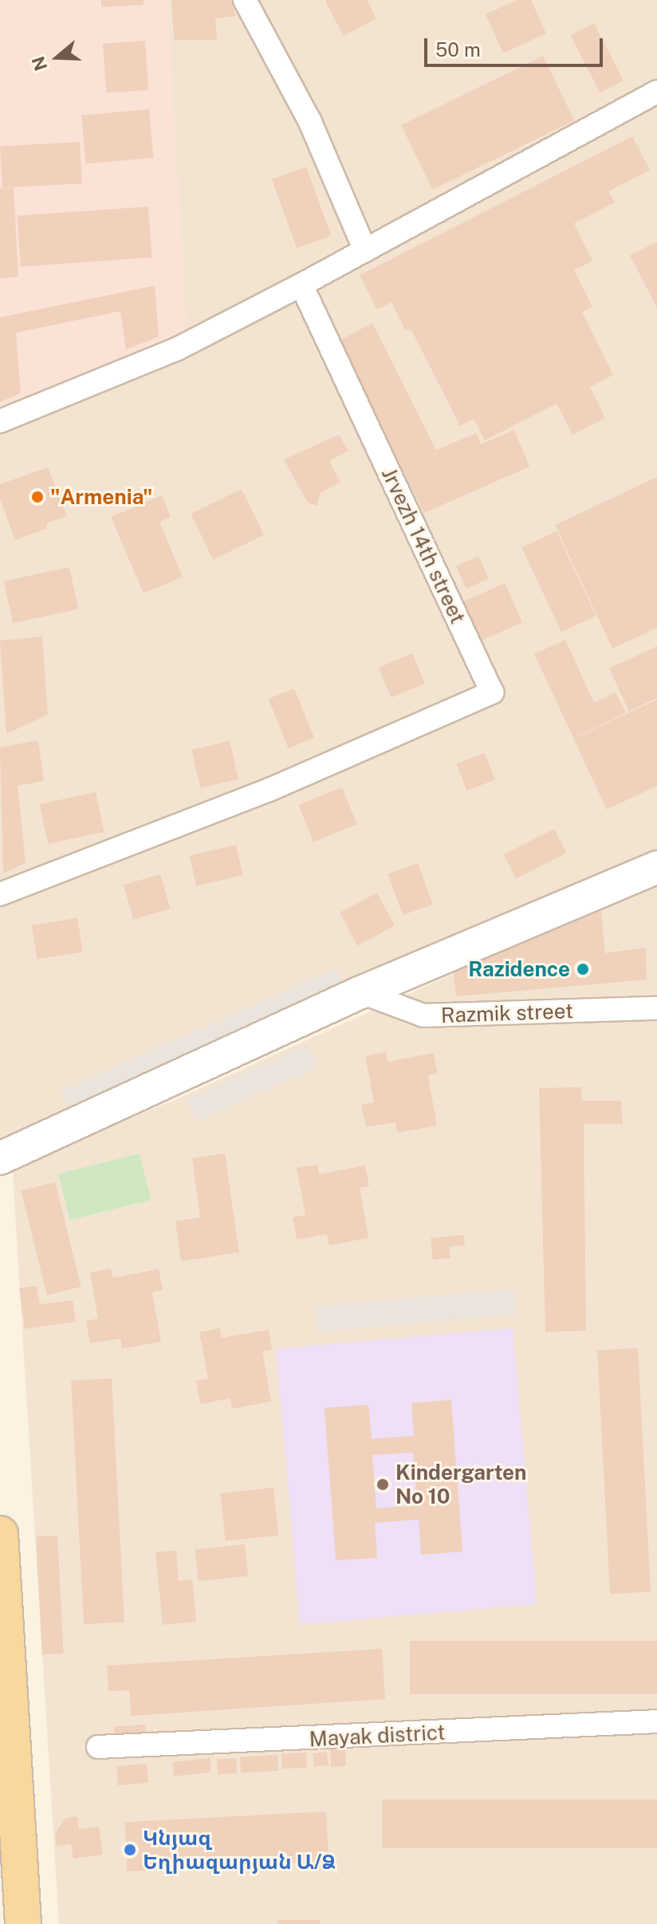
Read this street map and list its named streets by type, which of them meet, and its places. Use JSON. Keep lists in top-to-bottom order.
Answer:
{
  "streets": {
    "street": ["Jrvezh 14th street", "Razmik street", "Mayak district"]
  },
  "places": [
    "\"Armenia\"",
    "Razidence",
    "Kindergarten No 10",
    "Կնյազ Եղիազարյան Ա/Ձ"
  ],
  "scale_bar": "50 m",
  "north": "left"
}
